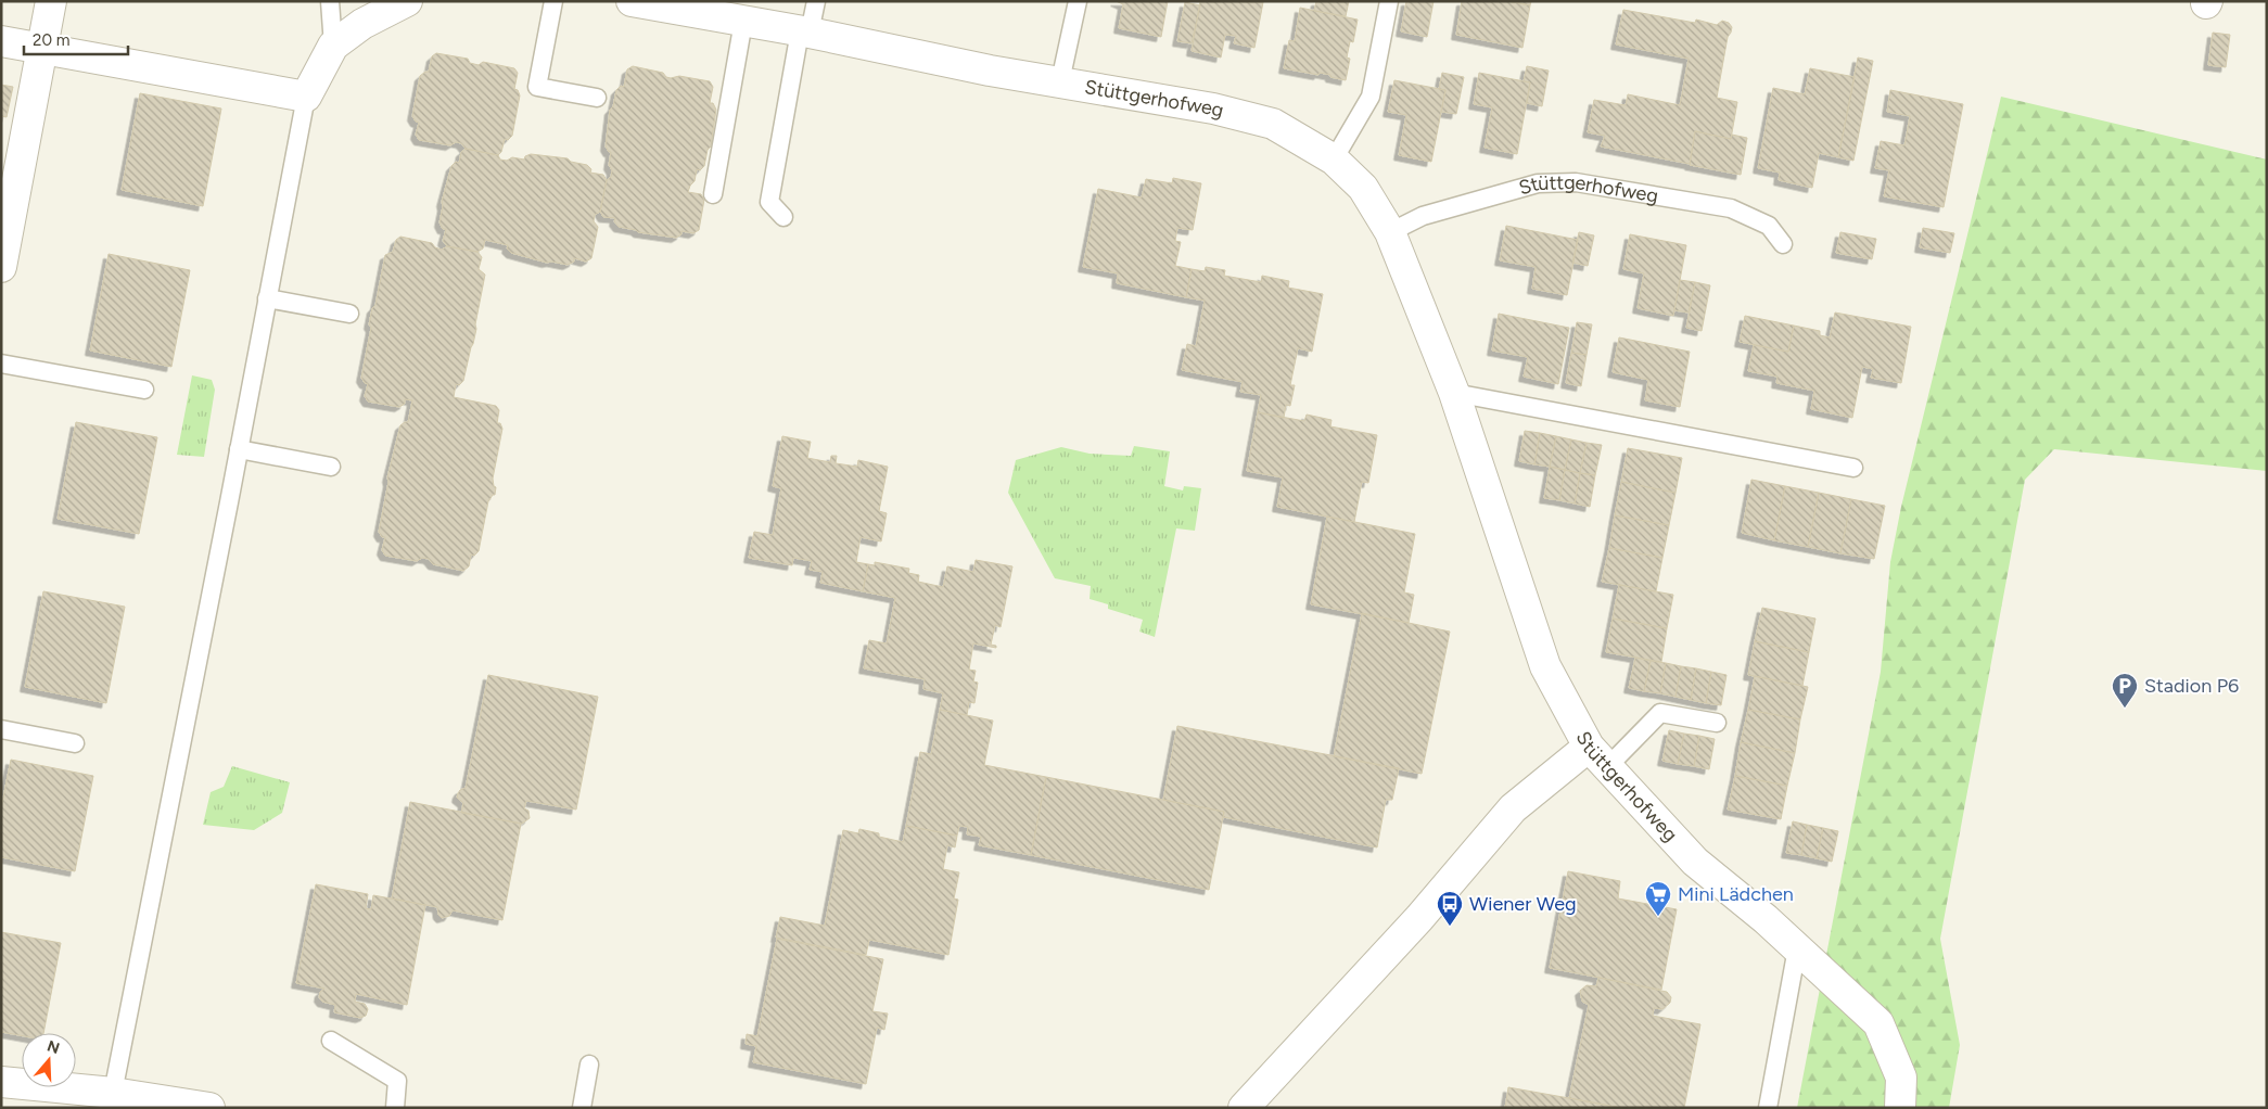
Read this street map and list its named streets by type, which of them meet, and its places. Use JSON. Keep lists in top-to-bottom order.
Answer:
{
  "streets": {
    "street": ["Stüttgerhofweg"]
  },
  "places": {
    "parking": ["Stadion P6"],
    "supermarket": ["Mini Lädchen"],
    "bus stop": ["Wiener Weg"]
  },
  "scale_bar": "20 m",
  "north": "top"
}
